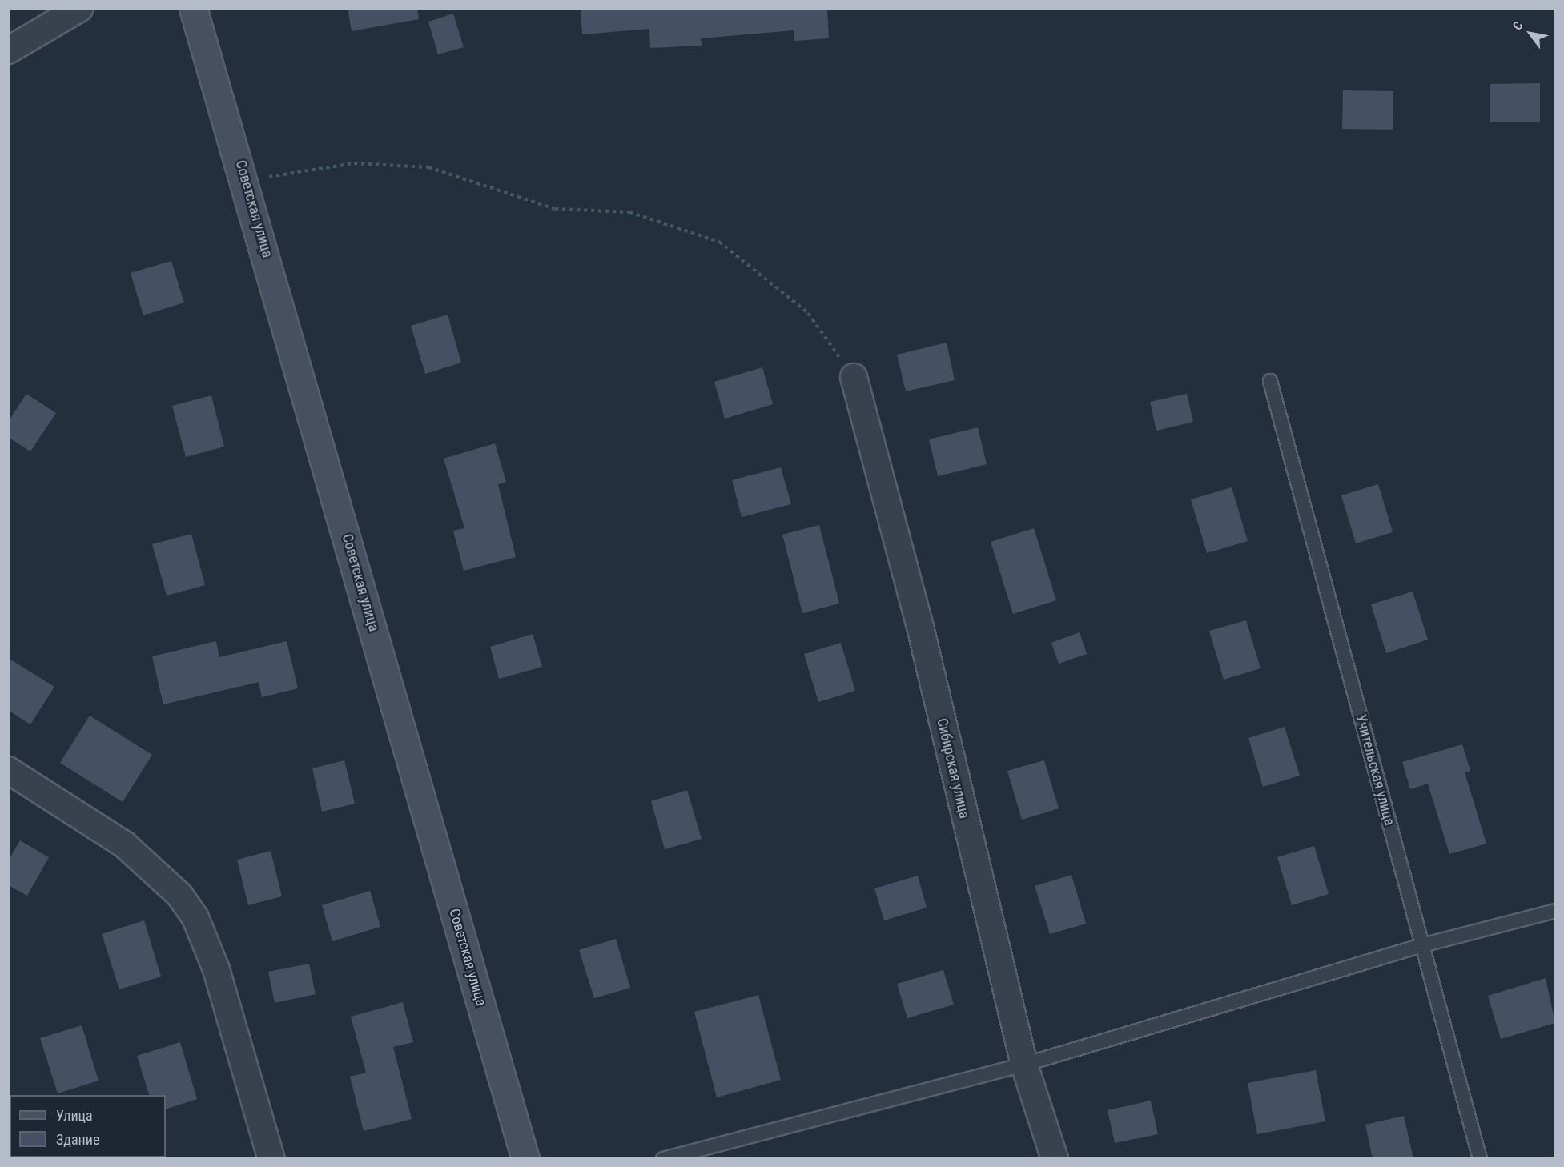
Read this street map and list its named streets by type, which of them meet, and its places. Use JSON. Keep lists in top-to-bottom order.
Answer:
{
  "streets": {
    "main road": ["Советская улица"],
    "street": ["Сибирская улица"],
    "lane": ["Учительская улица"]
  },
  "legend": ["Улица", "Здание"],
  "north": "top left"
}
